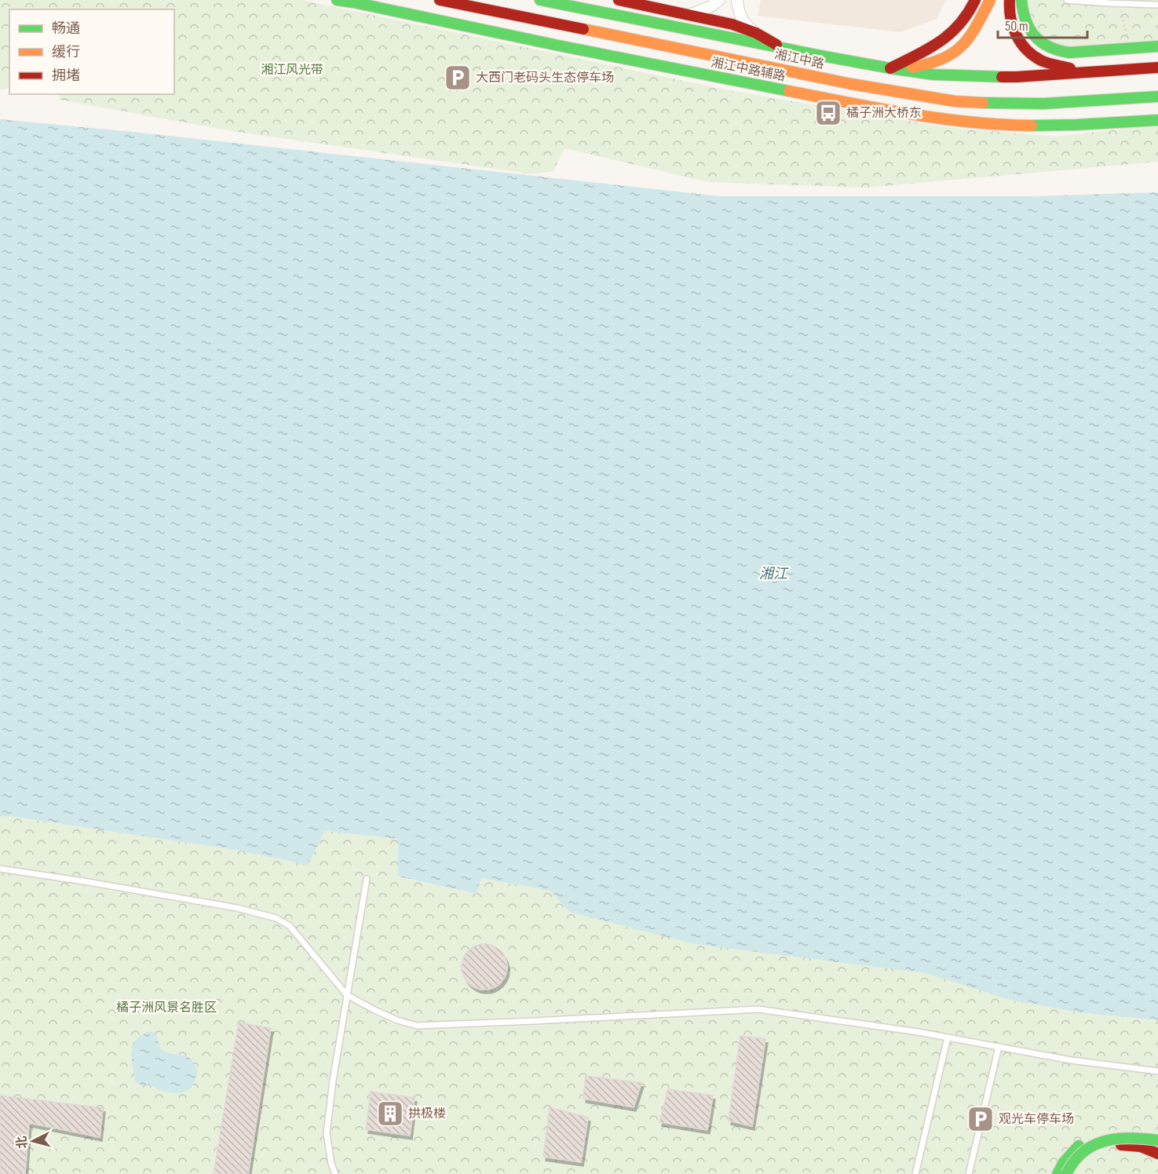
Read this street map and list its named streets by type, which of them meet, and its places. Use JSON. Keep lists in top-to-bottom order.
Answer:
{
  "streets": {
    "main road": ["湘江中路", "湘江中路辅路"]
  },
  "water": ["湘江"],
  "parks": ["湘江风光带", "橘子洲风景名胜区"],
  "places": {
    "parking": ["大西门老码头生态停车场", "观光车停车场"],
    "bus stop": ["橘子洲大桥东"],
    "building": ["拱极楼"]
  },
  "legend": ["畅通", "缓行", "拥堵"],
  "scale_bar": "50 m",
  "north": "left"
}
